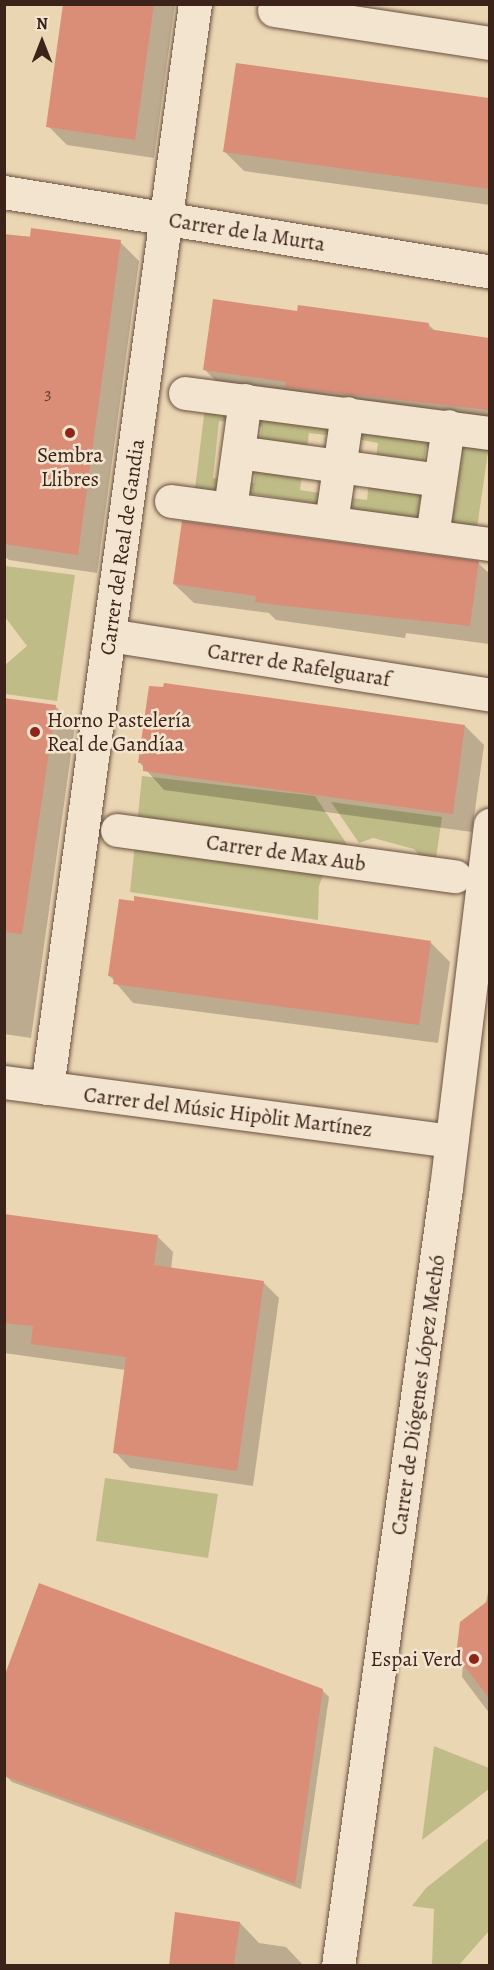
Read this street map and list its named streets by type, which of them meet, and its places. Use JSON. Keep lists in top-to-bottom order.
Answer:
{
  "streets": {
    "street": [
      "Carrer de la Murta",
      "Carrer del Real de Gandia",
      "Carrer de Rafelguaraf",
      "Carrer de Max Aub",
      "Carrer del Músic Hipòlit Martínez",
      "Carrer de Diógenes López Mechó"
    ]
  },
  "crossings": [
    ["Carrer de la Murta", "Carrer del Real de Gandia"],
    ["Carrer del Real de Gandia", "Carrer de Rafelguaraf"],
    ["Carrer del Real de Gandia", "Carrer del Músic Hipòlit Martínez"],
    ["Carrer del Músic Hipòlit Martínez", "Carrer de Diógenes López Mechó"]
  ],
  "places": ["Sembra Llibres", "Horno Pastelería Real de Gandíaa", "Espai Verd"],
  "house_numbers": ["3"],
  "north": "top"
}
